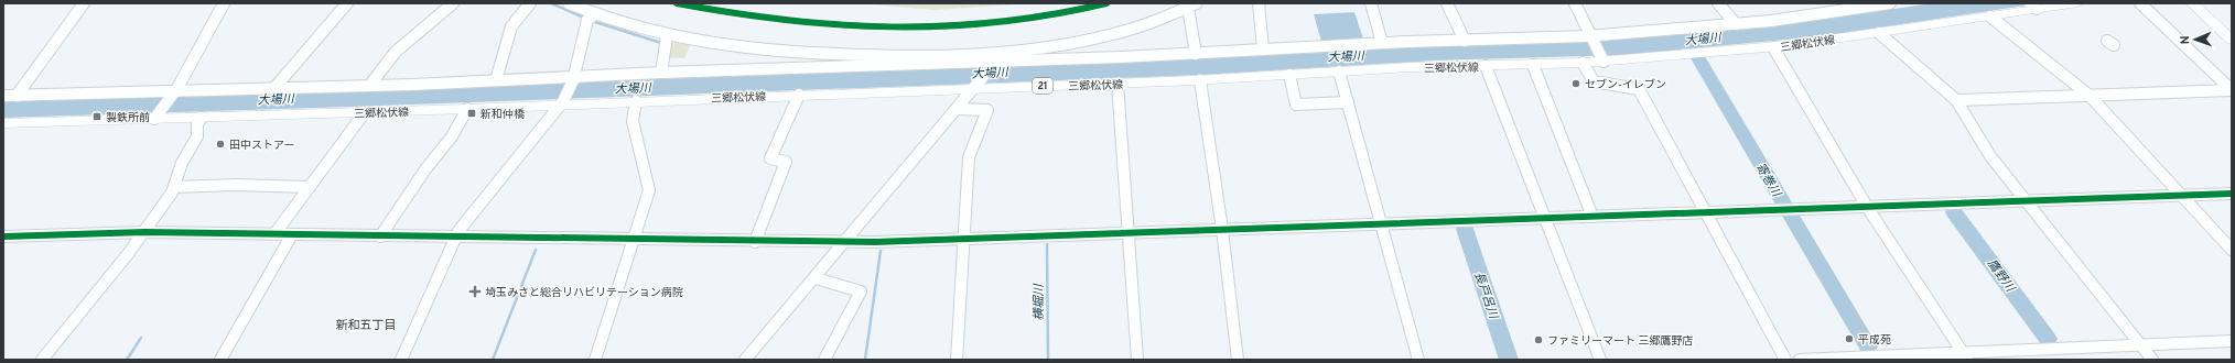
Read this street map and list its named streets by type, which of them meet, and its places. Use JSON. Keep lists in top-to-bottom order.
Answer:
{
  "streets": {
    "main road": ["三郷松伏線", "21"]
  },
  "districts": ["新和五丁目"],
  "water": [
    "大場川",
    "寄巻川",
    "鷹野川",
    "長戸呂川",
    "横堀川"
  ],
  "places": {
    "other": [
      "セブン-イレブン",
      "田中ストアー",
      "平成苑",
      "ファミリーマート 三郷鷹野店"
    ],
    "transit": ["新和仲橋", "製鉄所前"],
    "health": ["埼玉みさと総合リハビリテーション病院"]
  },
  "north": "left"
}
